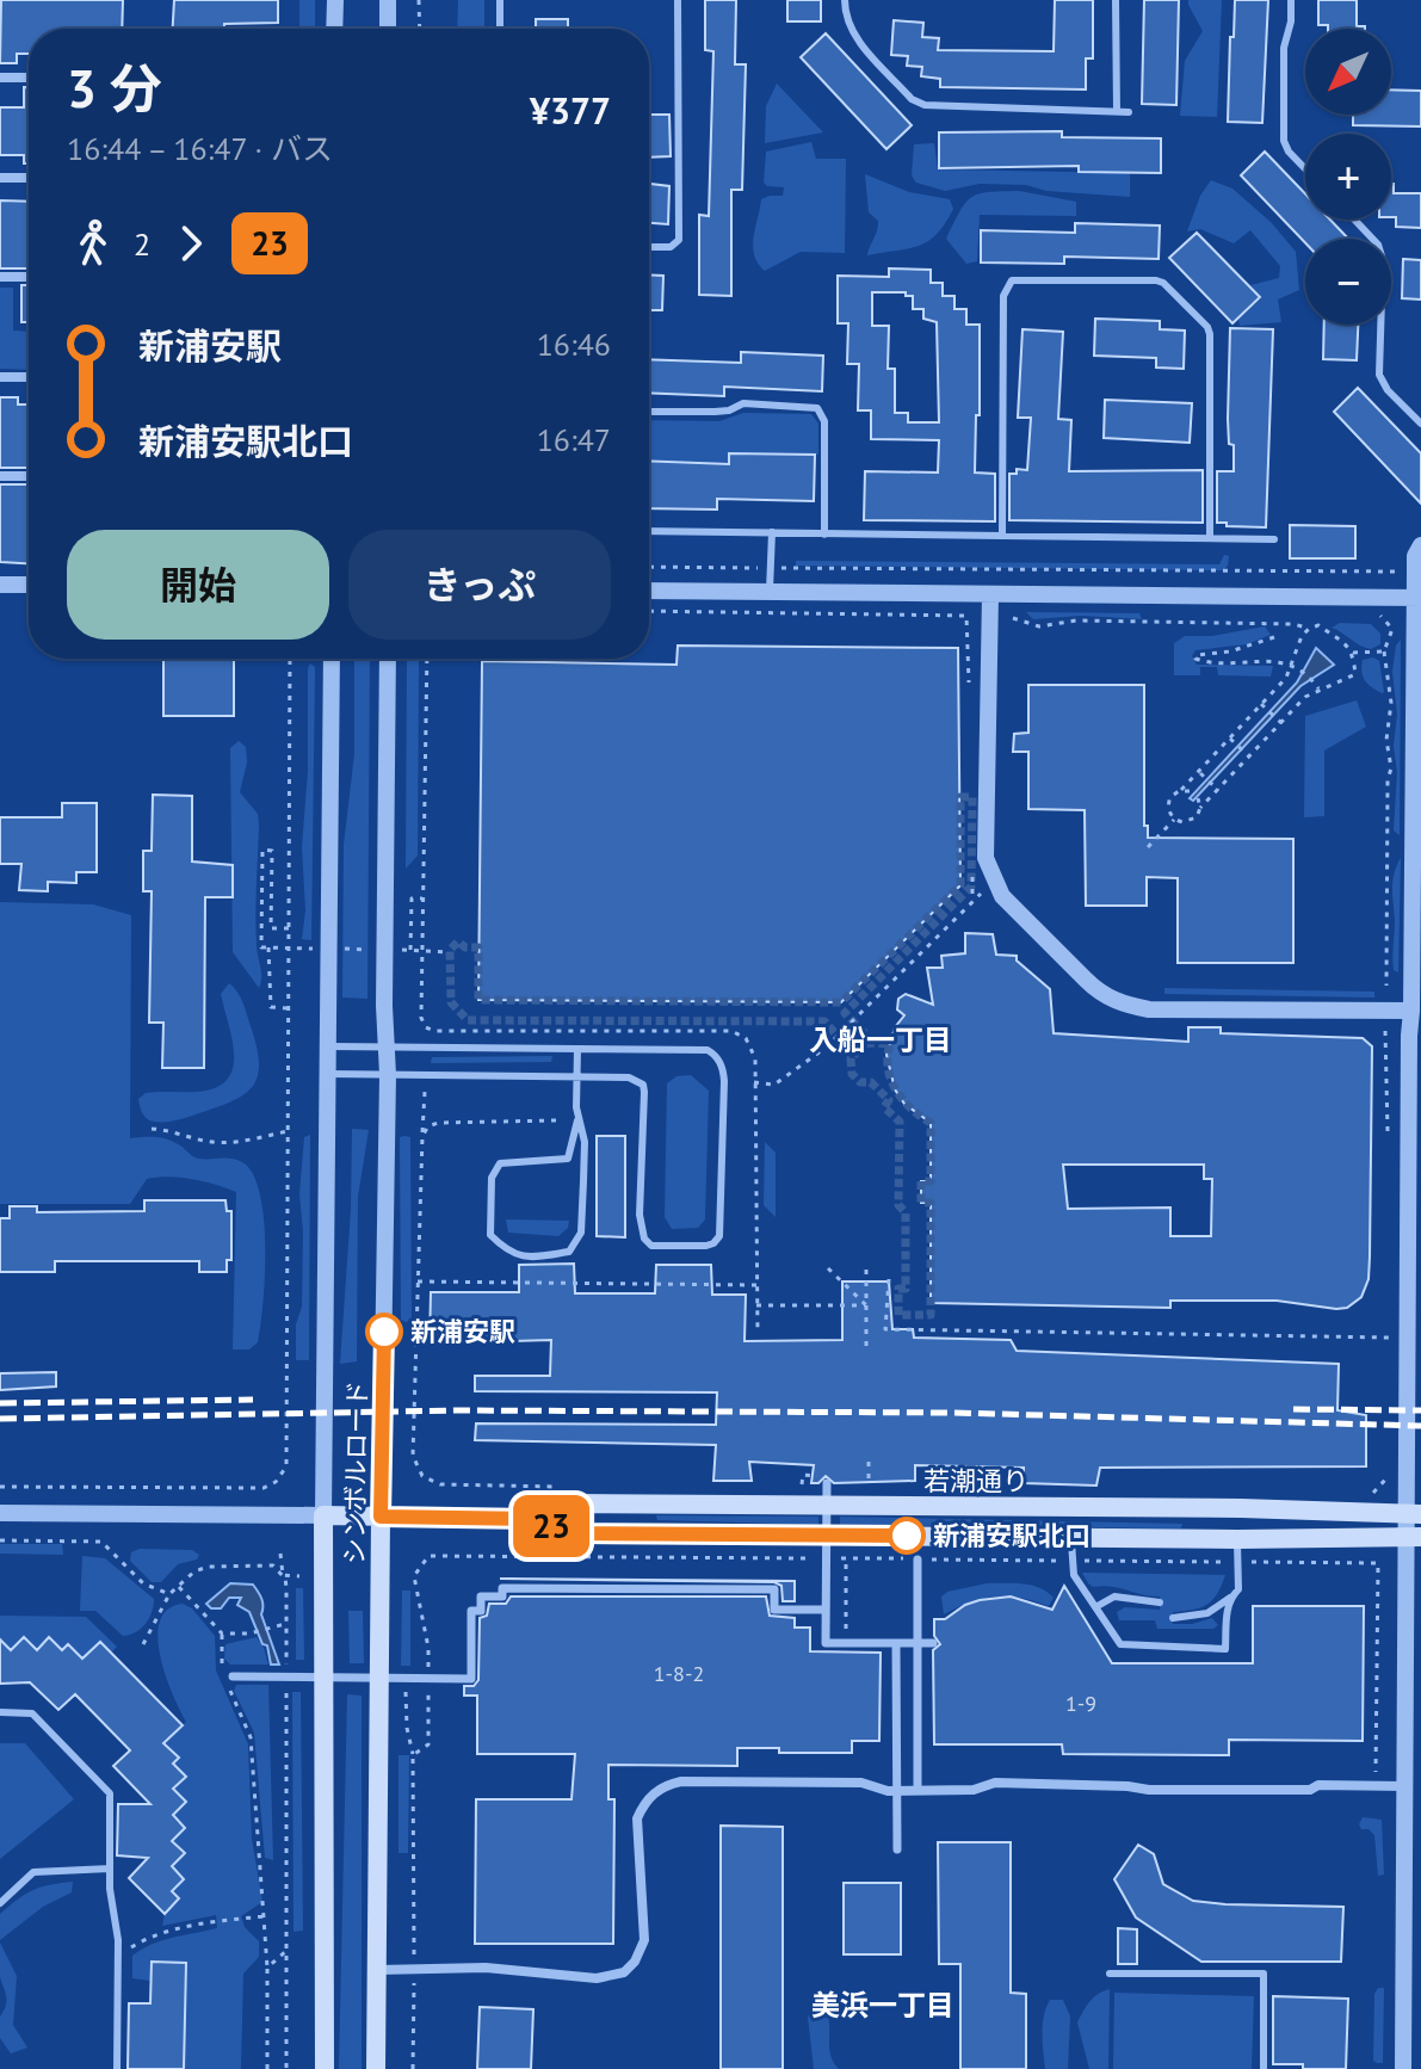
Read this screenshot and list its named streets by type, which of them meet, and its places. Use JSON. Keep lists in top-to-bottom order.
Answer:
{
  "streets": {
    "main road": ["シンボルロード", "若潮通り"]
  },
  "crossings": [
    ["シンボルロード", "若潮通り"]
  ],
  "districts": ["入船一丁目", "美浜一丁目"],
  "places": ["新浦安駅", "新浦安駅北口"],
  "lines": ["bus line 23"],
  "house_numbers": ["1-8-2", "1-9"],
  "north": "bottom left",
  "page": {
    "on_map": "23",
    "map_buttons": ["+", "−"],
    "heading": ["3 分", "16:44 – 16:47 · バス", "¥377"],
    "legs": ["2", "23"],
    "list": [
      {
        "name": "新浦安駅",
        "value": "16:46"
      },
      {
        "name": "新浦安駅北口",
        "value": "16:47"
      }
    ],
    "buttons": ["開始", "きっぷ"]
  }
}
